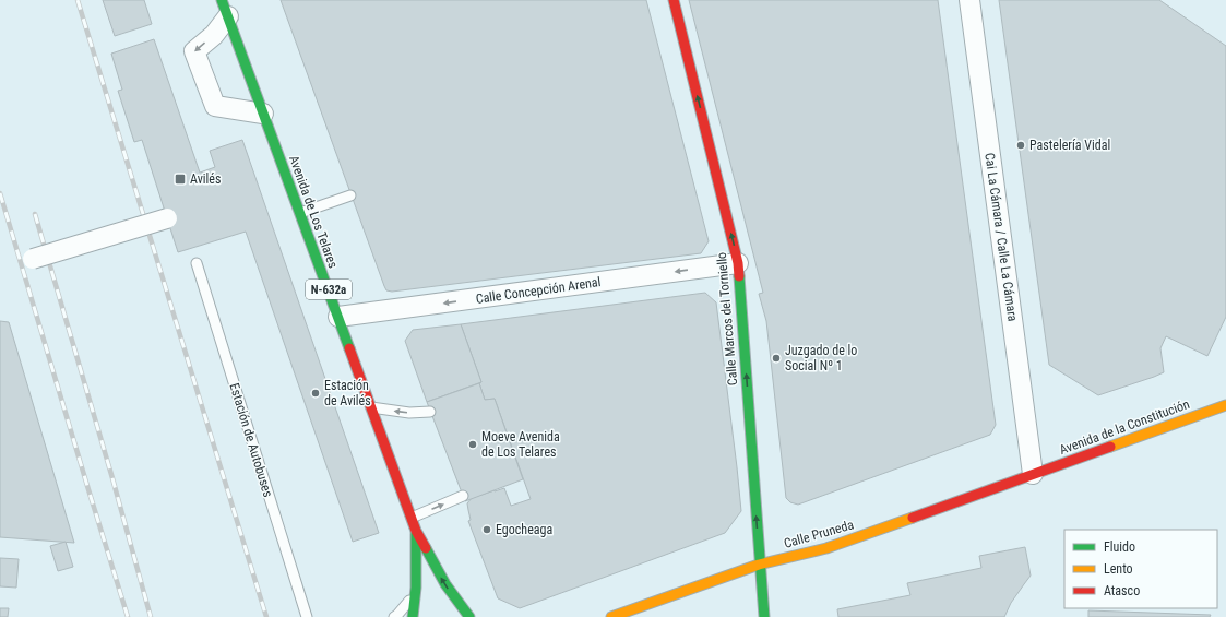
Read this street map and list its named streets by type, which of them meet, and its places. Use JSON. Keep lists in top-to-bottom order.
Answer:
{
  "streets": {
    "street": [
      "Avenida de Los Telares",
      "Cai La Cámara / Calle La Cámara",
      "N-632a",
      "Calle Concepción Arenal",
      "Calle Marcos del Torniello",
      "Avenida de la Constitución",
      "Calle Pruneda"
    ],
    "lane": ["Estación de Autobuses"]
  },
  "crossings": [
    ["Avenida de Los Telares", "Calle Concepción Arenal"],
    ["Cai La Cámara / Calle La Cámara", "Avenida de la Constitución"],
    ["Cai La Cámara / Calle La Cámara", "Calle Pruneda"],
    ["Calle Concepción Arenal", "Calle Marcos del Torniello"],
    ["Calle Marcos del Torniello", "Calle Pruneda"],
    ["Avenida de la Constitución", "Calle Pruneda"]
  ],
  "one_way": ["Calle Concepción Arenal", "Calle Marcos del Torniello"],
  "places": {
    "other": [
      "Pastelería Vidal",
      "Juzgado de lo Social Nº 1",
      "Estación de Avilés",
      "Moeve Avenida de Los Telares",
      "Egocheaga"
    ],
    "transit": ["Avilés"]
  },
  "legend": ["Fluido", "Lento", "Atasco"]
}
